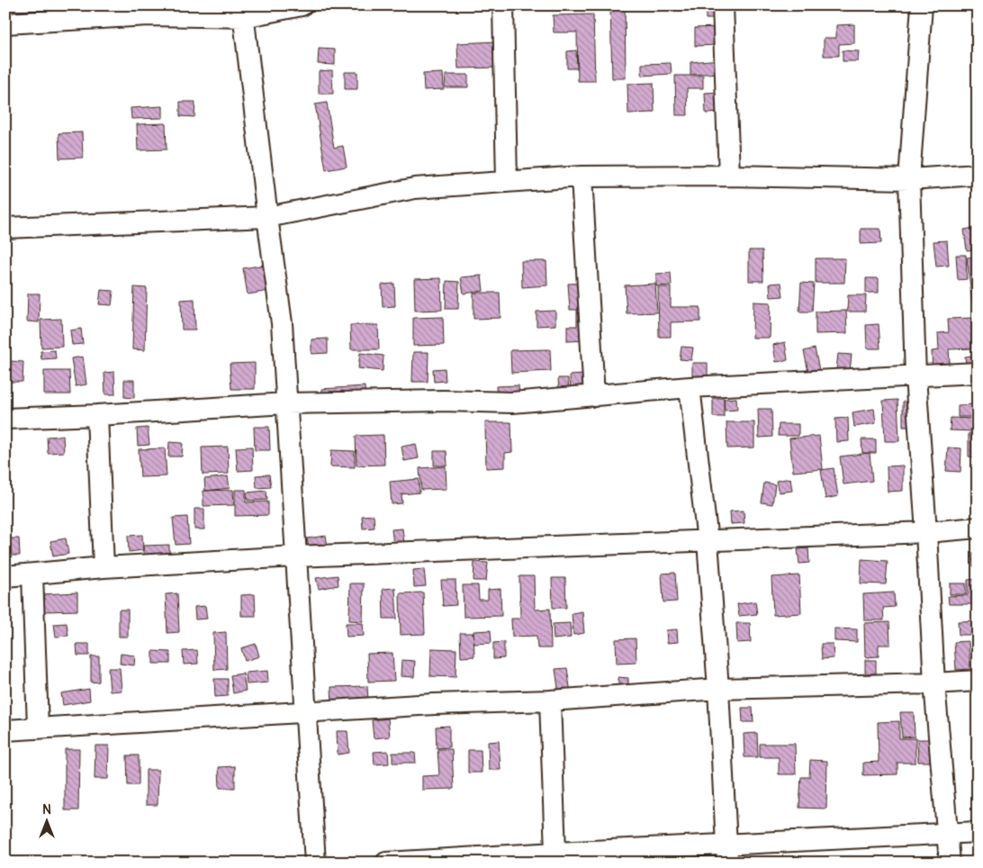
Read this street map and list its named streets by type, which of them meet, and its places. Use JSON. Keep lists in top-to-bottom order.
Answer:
{
  "north": "top"
}
